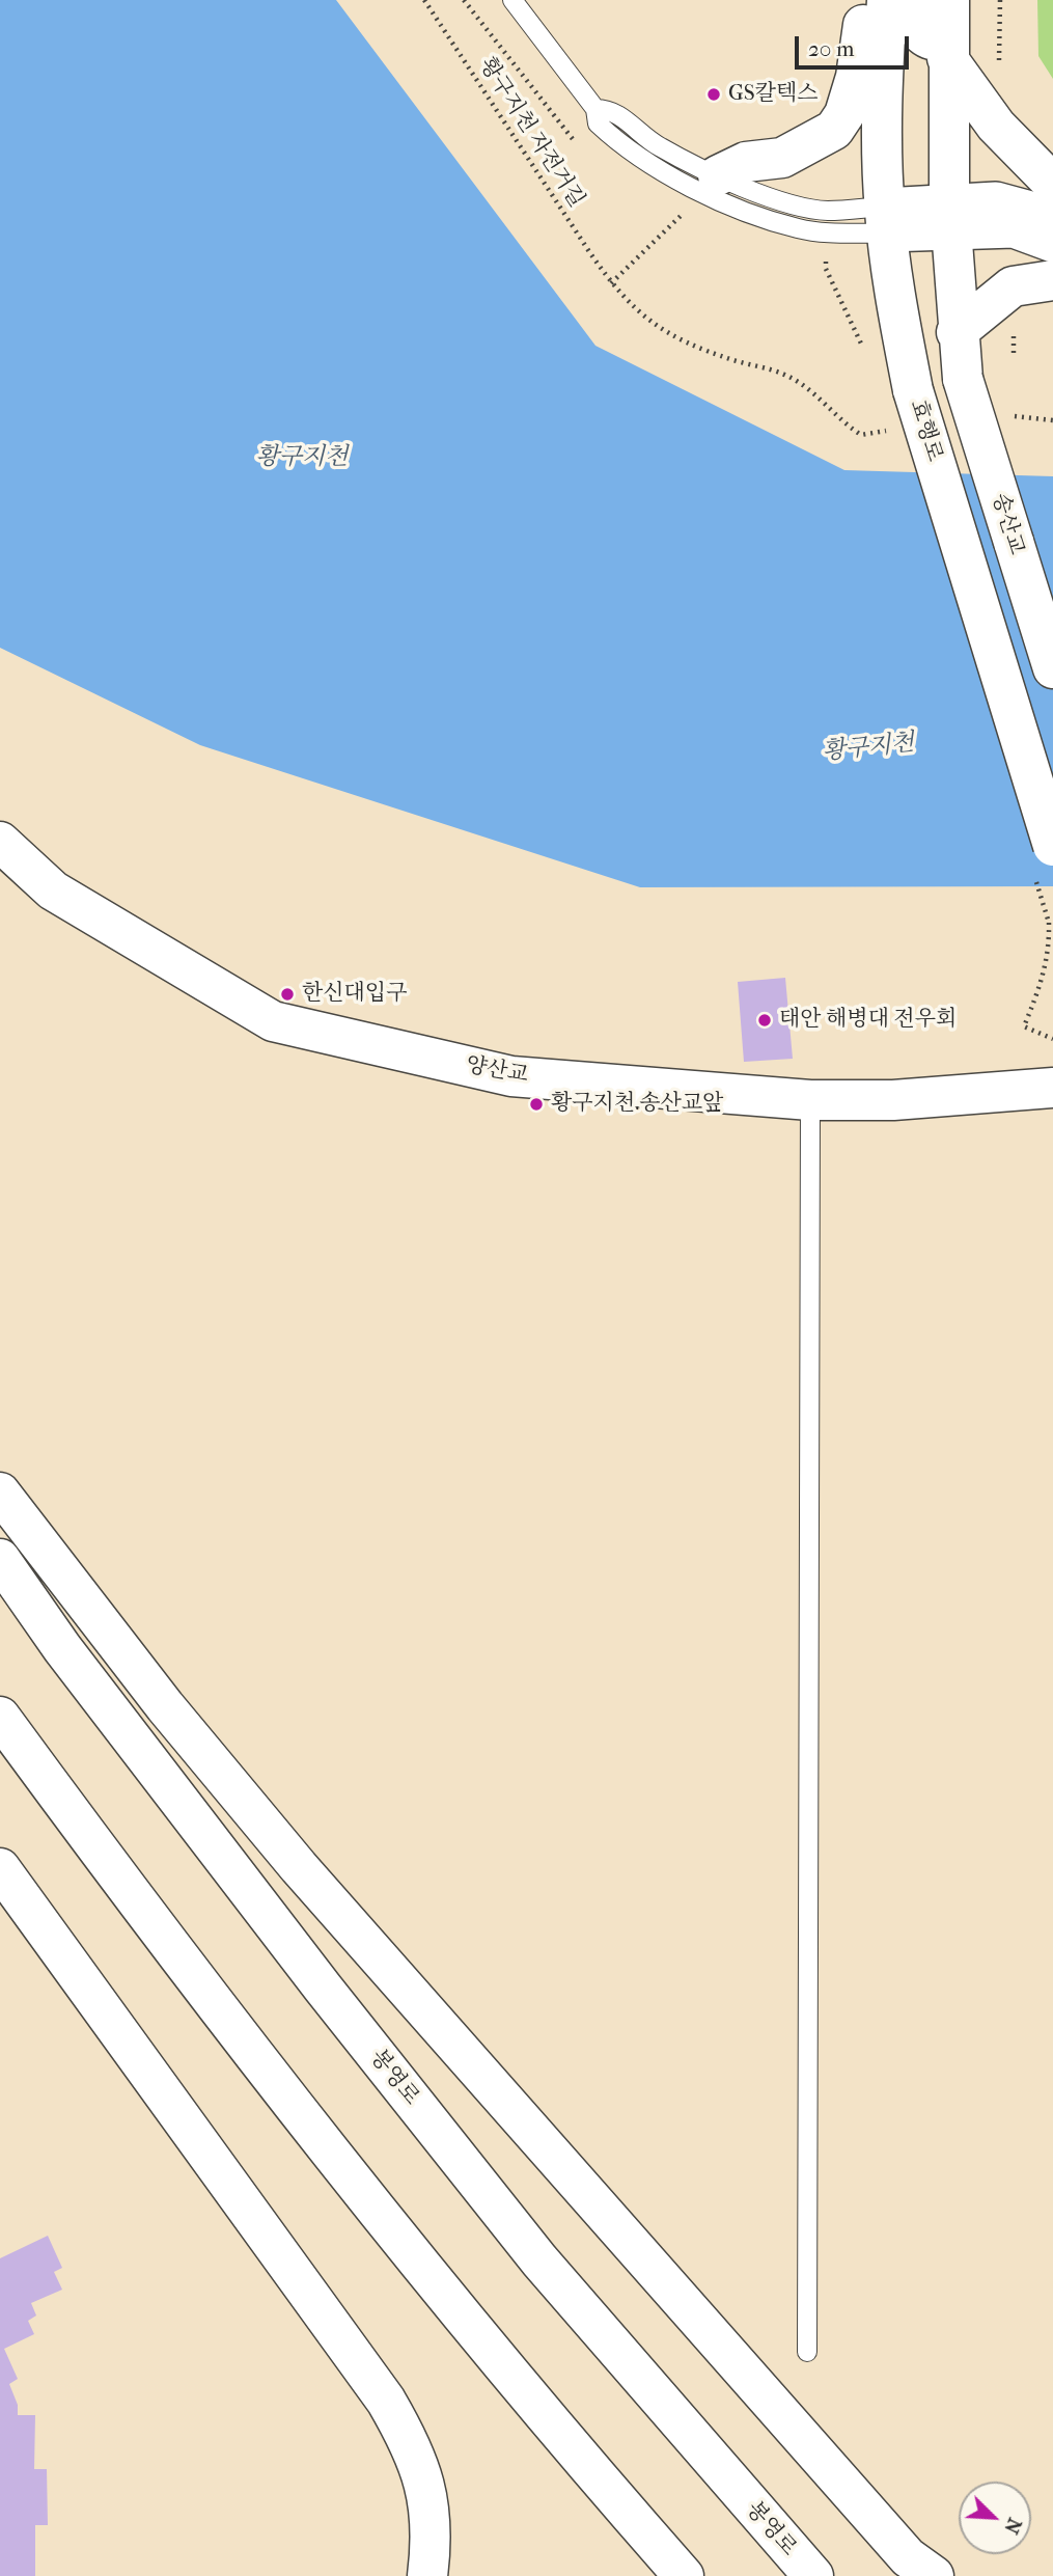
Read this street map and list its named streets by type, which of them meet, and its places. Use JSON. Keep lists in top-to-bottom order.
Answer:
{
  "streets": {
    "main road": [
      "효행로",
      "송산교",
      "양산교",
      "봉영로"
    ],
    "path": ["황구지천 자전거길"]
  },
  "water": ["황구지천"],
  "places": [
    "GS칼텍스",
    "한신대입구",
    "태안 해병대 전우회",
    "황구지천.송산교앞"
  ],
  "scale_bar": "20 m",
  "north": "bottom right"
}
